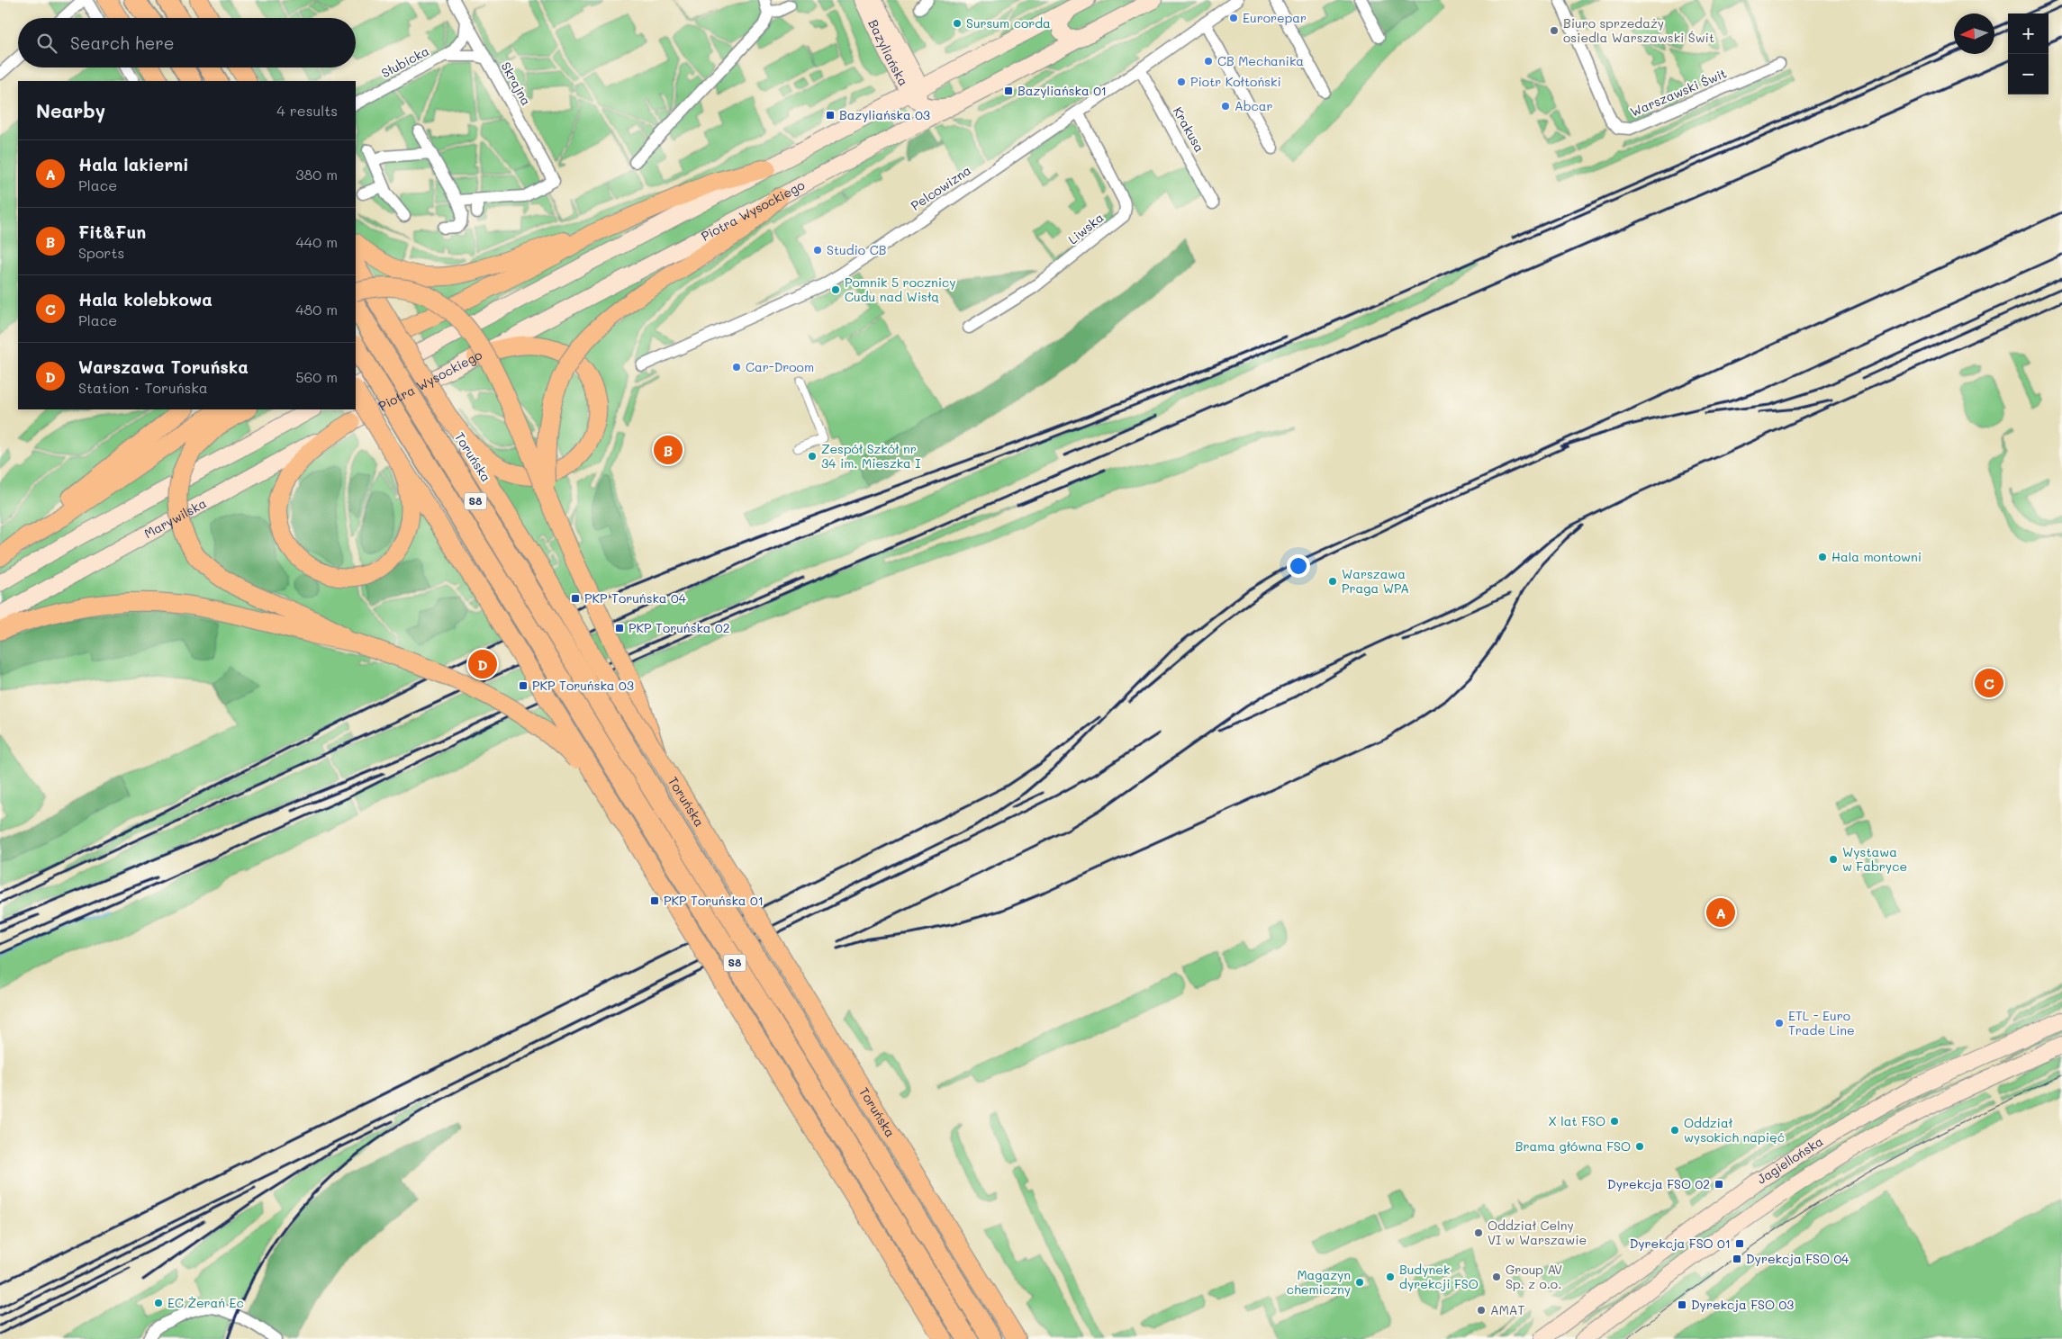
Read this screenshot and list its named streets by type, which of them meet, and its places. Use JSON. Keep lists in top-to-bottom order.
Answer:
{
  "streets": {
    "highway": ["Toruńska", "S8"],
    "main road": [
      "Bazyliańska",
      "Piotra Wysockiego",
      "Marywilska",
      "Jagiellońska"
    ],
    "street": [
      "Słubicka",
      "Skrajna",
      "Warszawski Świt",
      "Krakusa",
      "Pelcowizna",
      "Liwska"
    ]
  },
  "crossings": [
    ["Słubicka", "Skrajna"],
    ["Krakusa", "Pelcowizna"],
    ["Pelcowizna", "Liwska"],
    ["Piotra Wysockiego", "Marywilska"]
  ],
  "places": {
    "other": [
      "Eurorepar",
      "Sursum corda",
      "Biuro sprzedaży osiedla Warszawski Świt",
      "CB Mechanika",
      "Piotr Kołtoński",
      "Abcar",
      "Studio CB",
      "Pomnik 5 rocznicy Cudu nad Wisłą",
      "Car-Droom",
      "Zespół Szkół nr 34 im. Mieszka I",
      "Hala montowni",
      "Warszawa Praga WPA",
      "Wystawa w Fabryce",
      "ETL - Euro Trade Line",
      "X lat FSO",
      "Oddział wysokich napięć",
      "Brama główna FSO",
      "Oddział Celny VI w Warszawie",
      "Budynek dyrekcji FSO",
      "Group AV Sp. z o.o.",
      "Magazyn chemiczny",
      "EC Żerań Ec",
      "AMAT"
    ],
    "transit": [
      "Bazyliańska 01",
      "Bazyliańska 03",
      "PKP Toruńska 04",
      "PKP Toruńska 02",
      "PKP Toruńska 03",
      "PKP Toruńska 01",
      "Dyrekcja FSO 02",
      "Dyrekcja FSO 01",
      "Dyrekcja FSO 04",
      "Dyrekcja FSO 03"
    ]
  },
  "north": "left",
  "page": {
    "map_buttons": ["+", "−"],
    "search": "Search here",
    "heading": ["Nearby", "4 results"],
    "list": [
      {
        "mark": "A",
        "name": "Hala lakierni",
        "note": "Place",
        "value": "380 m"
      },
      {
        "mark": "B",
        "name": "Fit&Fun",
        "note": "Sports",
        "value": "440 m"
      },
      {
        "mark": "C",
        "name": "Hala kolebkowa",
        "note": "Place",
        "value": "480 m"
      },
      {
        "mark": "D",
        "name": "Warszawa Toruńska",
        "note": "Station · Toruńska",
        "value": "560 m"
      }
    ],
    "pins": [
      "B",
      "D",
      "C",
      "A"
    ]
  }
}
